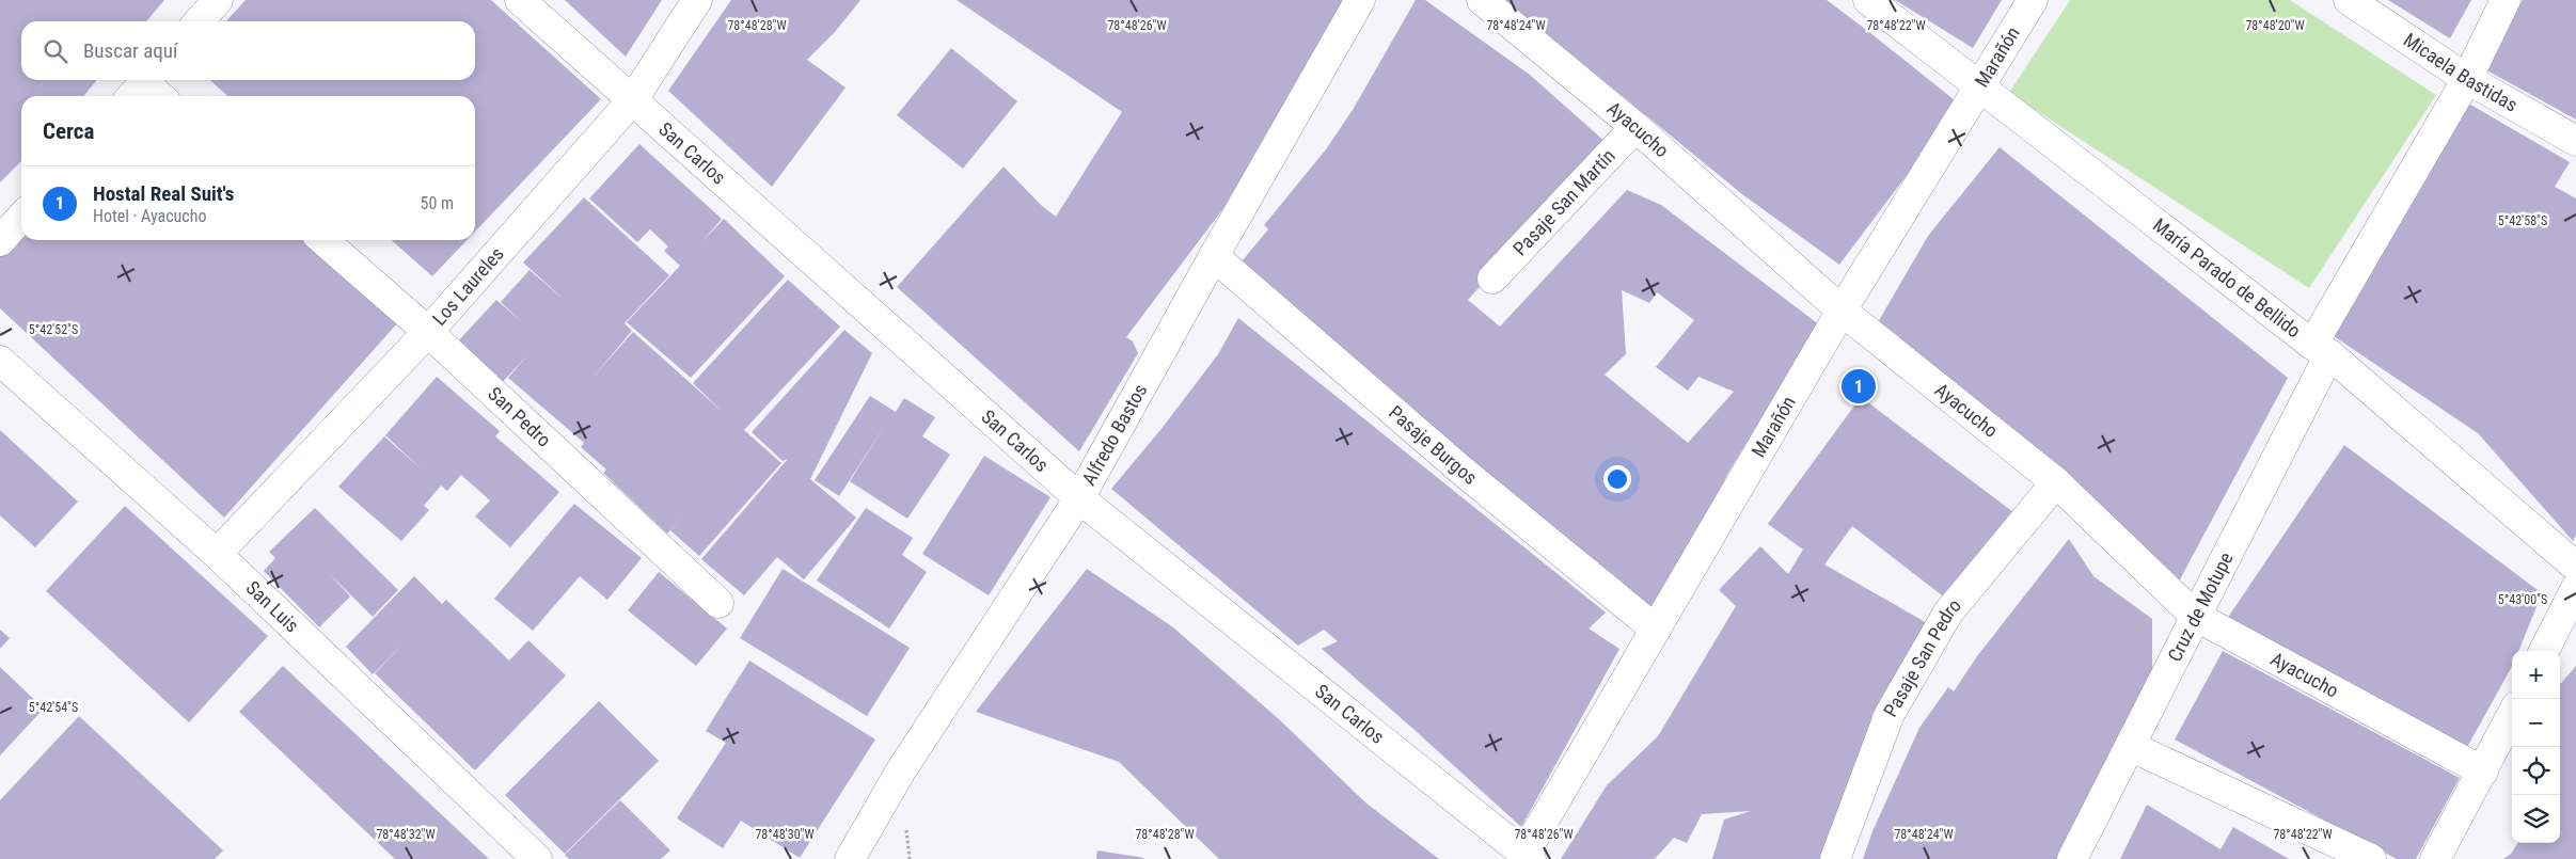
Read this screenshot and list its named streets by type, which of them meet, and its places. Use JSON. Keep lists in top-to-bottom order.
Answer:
{
  "streets": {
    "street": [
      "Marañón",
      "Micaela Bastidas",
      "Ayacucho",
      "San Carlos",
      "Pasaje San Martín",
      "María Parado de Bellido",
      "Los Laureles",
      "San Pedro",
      "Alfredo Bastos",
      "Pasaje Burgos",
      "San Luis",
      "Cruz de Motupe",
      "Pasaje San Pedro"
    ]
  },
  "crossings": [
    ["Marañón", "Ayacucho"],
    ["Marañón", "San Carlos"],
    ["Marañón", "María Parado de Bellido"],
    ["Marañón", "Pasaje Burgos"],
    ["Micaela Bastidas", "Cruz de Motupe"],
    ["Ayacucho", "Pasaje San Martín"],
    ["Ayacucho", "Cruz de Motupe"],
    ["Ayacucho", "Pasaje San Pedro"],
    ["San Carlos", "Los Laureles"],
    ["San Carlos", "Alfredo Bastos"],
    ["María Parado de Bellido", "Cruz de Motupe"],
    ["Los Laureles", "San Pedro"],
    ["Los Laureles", "San Luis"],
    ["Alfredo Bastos", "Pasaje Burgos"]
  ],
  "page": {
    "search": "Buscar aquí",
    "heading": "Cerca",
    "list": [
      {
        "mark": "1",
        "name": "Hostal Real Suit's",
        "note": "Hotel · Ayacucho",
        "value": "50 m"
      }
    ],
    "pins": "1",
    "map_buttons": ["+", "−"]
  },
  "coordinates": [
    "78°48'28\"W",
    "78°48'26\"W",
    "78°48'24\"W",
    "78°48'22\"W",
    "78°48'20\"W",
    "5°42'58\"S",
    "5°42'52\"S",
    "5°43'00\"S",
    "5°42'54\"S",
    "78°48'32\"W",
    "78°48'30\"W"
  ]
}
